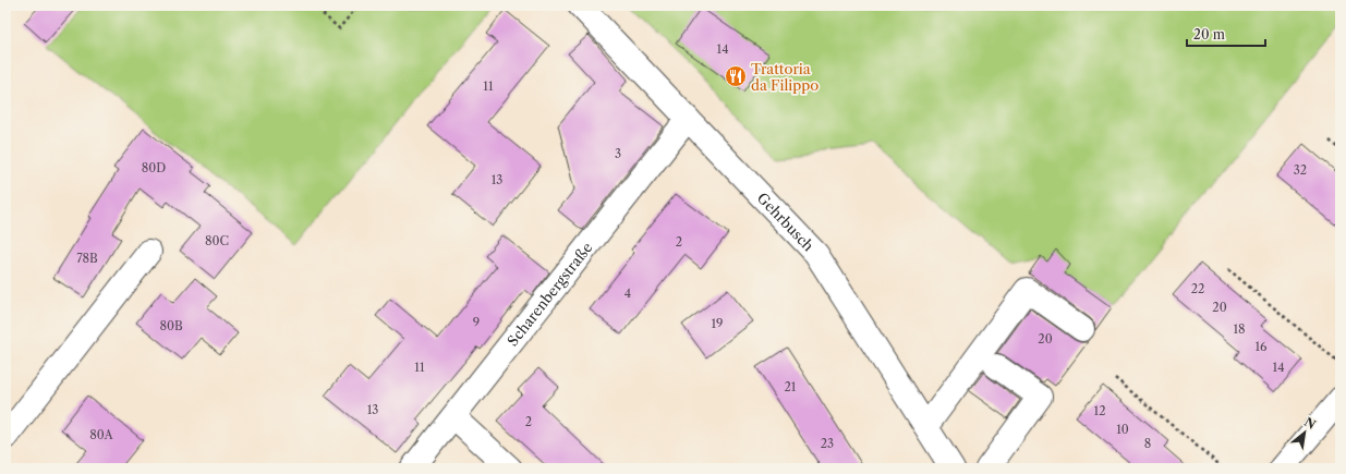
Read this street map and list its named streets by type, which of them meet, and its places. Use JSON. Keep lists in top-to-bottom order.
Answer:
{
  "streets": {
    "street": ["Gehrbusch", "Scharenbergstraße"]
  },
  "crossings": [
    ["Gehrbusch", "Scharenbergstraße"]
  ],
  "places": {
    "restaurant": ["Trattoria da Filippo"]
  },
  "house_numbers": [
    "14",
    "11",
    "3",
    "80D",
    "32",
    "13",
    "80C",
    "2",
    "78B",
    "22",
    "4",
    "20",
    "9",
    "19",
    "80B",
    "18",
    "20",
    "16",
    "11",
    "14",
    "21",
    "13",
    "12",
    "2",
    "10",
    "80A",
    "23",
    "8"
  ],
  "scale_bar": "20 m",
  "north": "top right"
}
